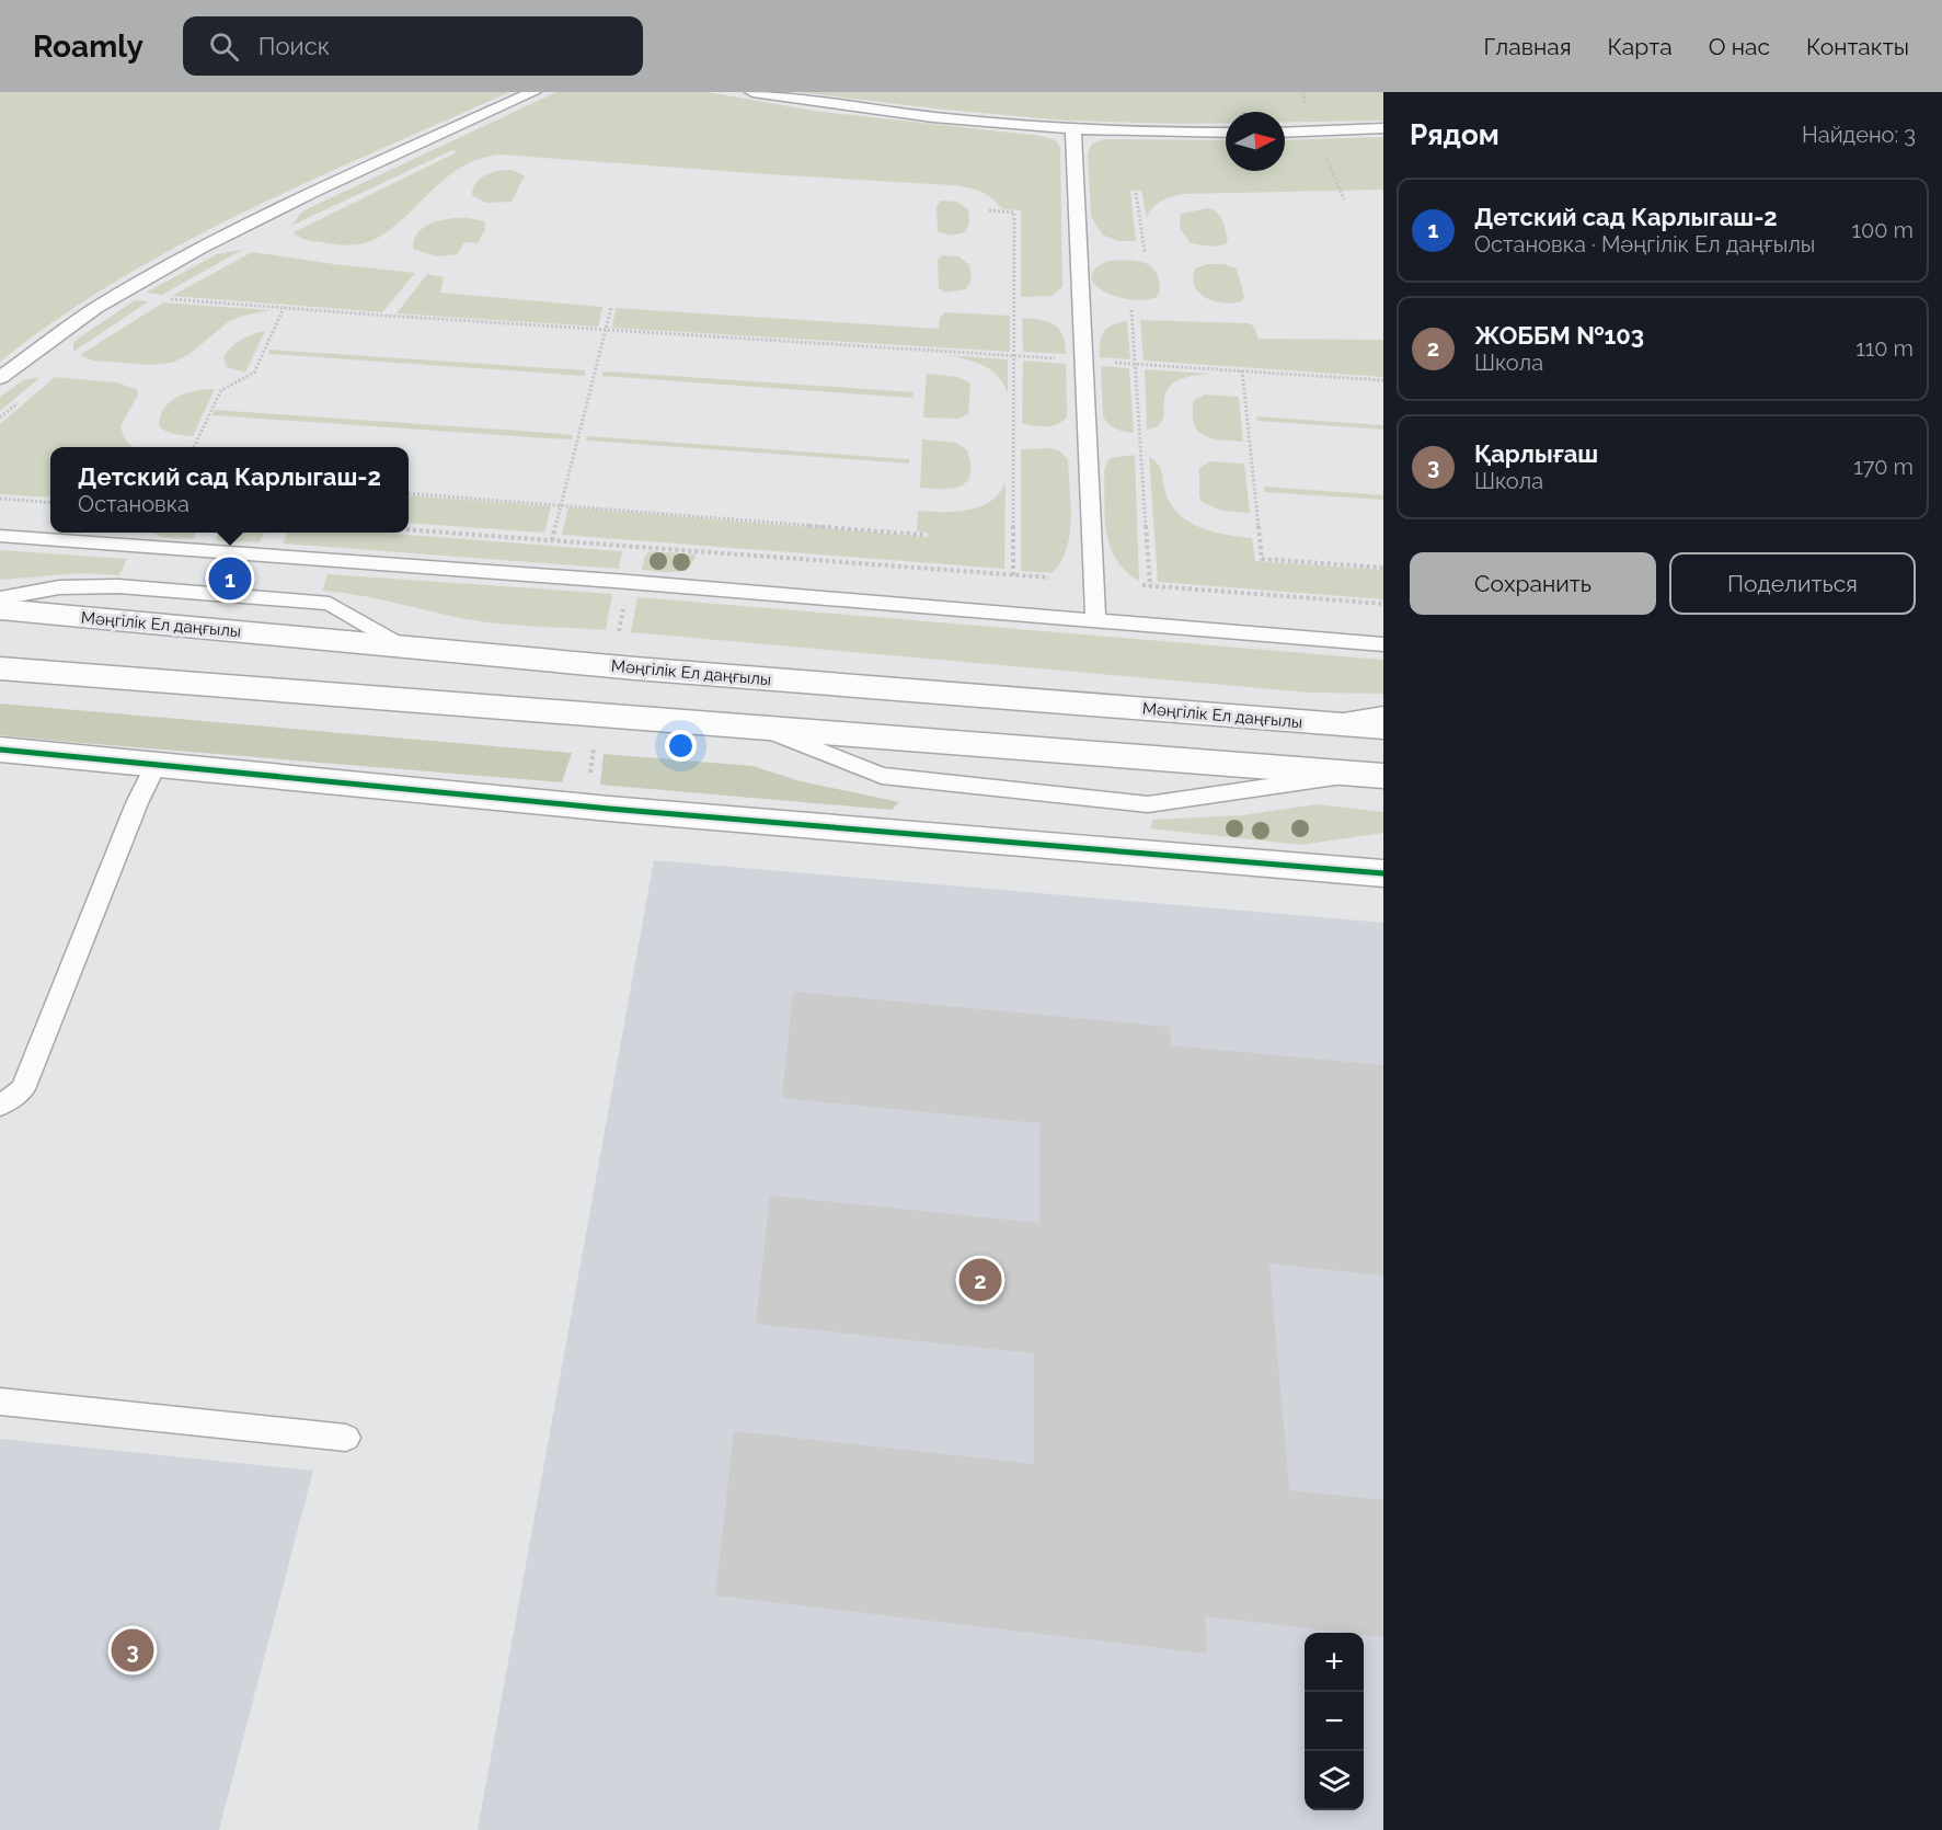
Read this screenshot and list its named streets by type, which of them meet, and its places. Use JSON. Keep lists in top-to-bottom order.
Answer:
{
  "streets": {
    "main road": ["Мәңгілік Ел даңғылы"]
  },
  "north": "right",
  "page": {
    "header": "Roamly",
    "search": "Поиск",
    "nav": [
      "Главная",
      "Карта",
      "О нас",
      "Контакты"
    ],
    "heading": ["Рядом", "Найдено: 3"],
    "list": [
      {
        "mark": "1",
        "name": "Детский сад Карлыгаш-2",
        "note": "Остановка · Мәңгілік Ел даңғылы",
        "value": "100 m"
      },
      {
        "mark": "2",
        "name": "ЖОББМ №103",
        "note": "Школа",
        "value": "110 m"
      },
      {
        "mark": "3",
        "name": "Қарлығаш",
        "note": "Школа",
        "value": "170 m"
      }
    ],
    "popup": ["Детский сад Карлыгаш-2", "Остановка"],
    "buttons": ["Сохранить", "Поделиться"],
    "pins": ["1", "2", "3"],
    "map_buttons": ["+", "−"]
  }
}
